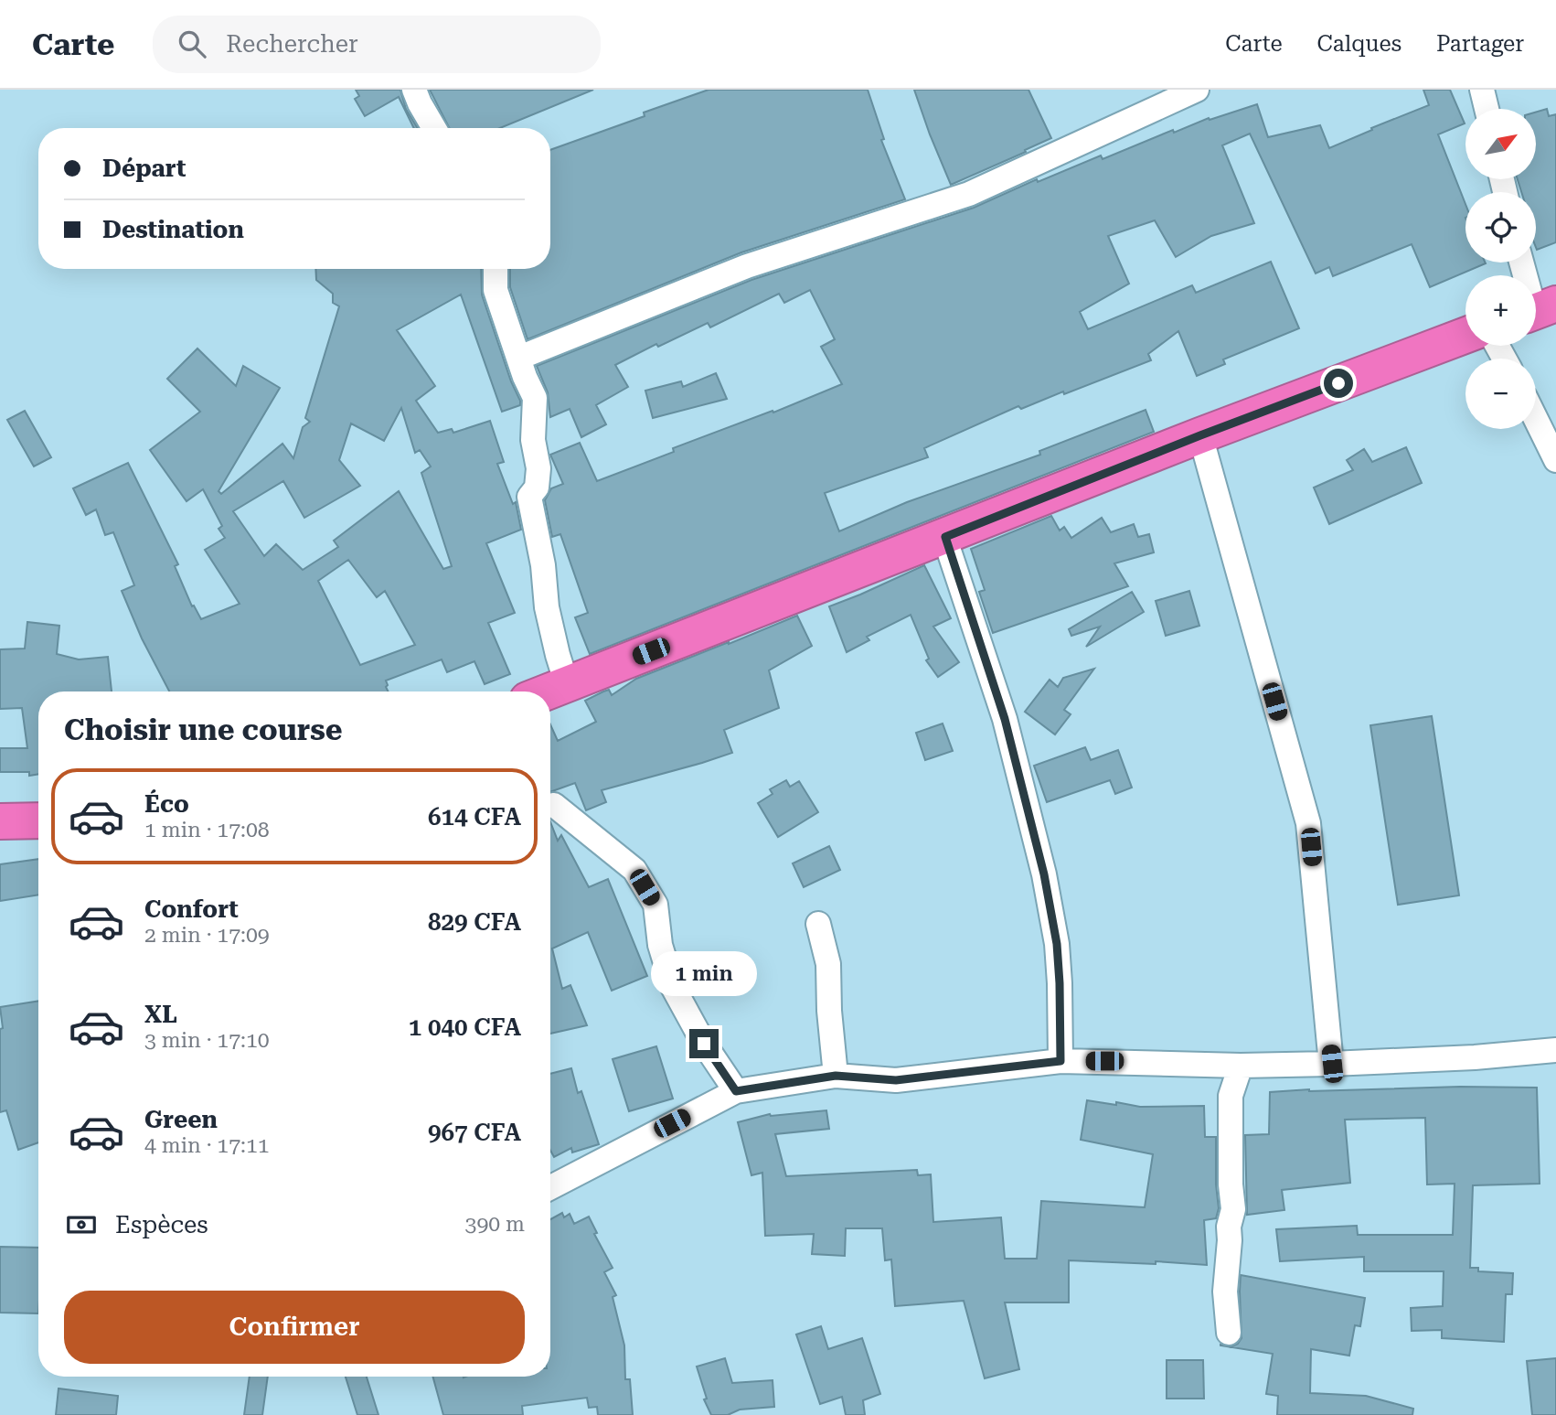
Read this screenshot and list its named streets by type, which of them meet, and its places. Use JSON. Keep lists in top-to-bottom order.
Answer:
{
  "north": "top right",
  "page": {
    "header": "Carte",
    "search": "Rechercher",
    "nav": ["Carte", "Calques", "Partager"],
    "map_buttons": ["+", "−"],
    "banner": ["Départ", "Destination"],
    "heading": "Choisir une course",
    "list": [
      {
        "name": "Éco",
        "note": "1 min · 17:08",
        "value": "614 CFA"
      },
      {
        "name": "Confort",
        "note": "2 min · 17:09",
        "value": "829 CFA"
      },
      {
        "name": "XL",
        "note": "3 min · 17:10",
        "value": "1 040 CFA"
      },
      {
        "name": "Green",
        "note": "4 min · 17:11",
        "value": "967 CFA"
      }
    ],
    "bubble": "1 min",
    "pay": ["Espèces", "390 m"],
    "buttons": "Confirmer"
  }
}
